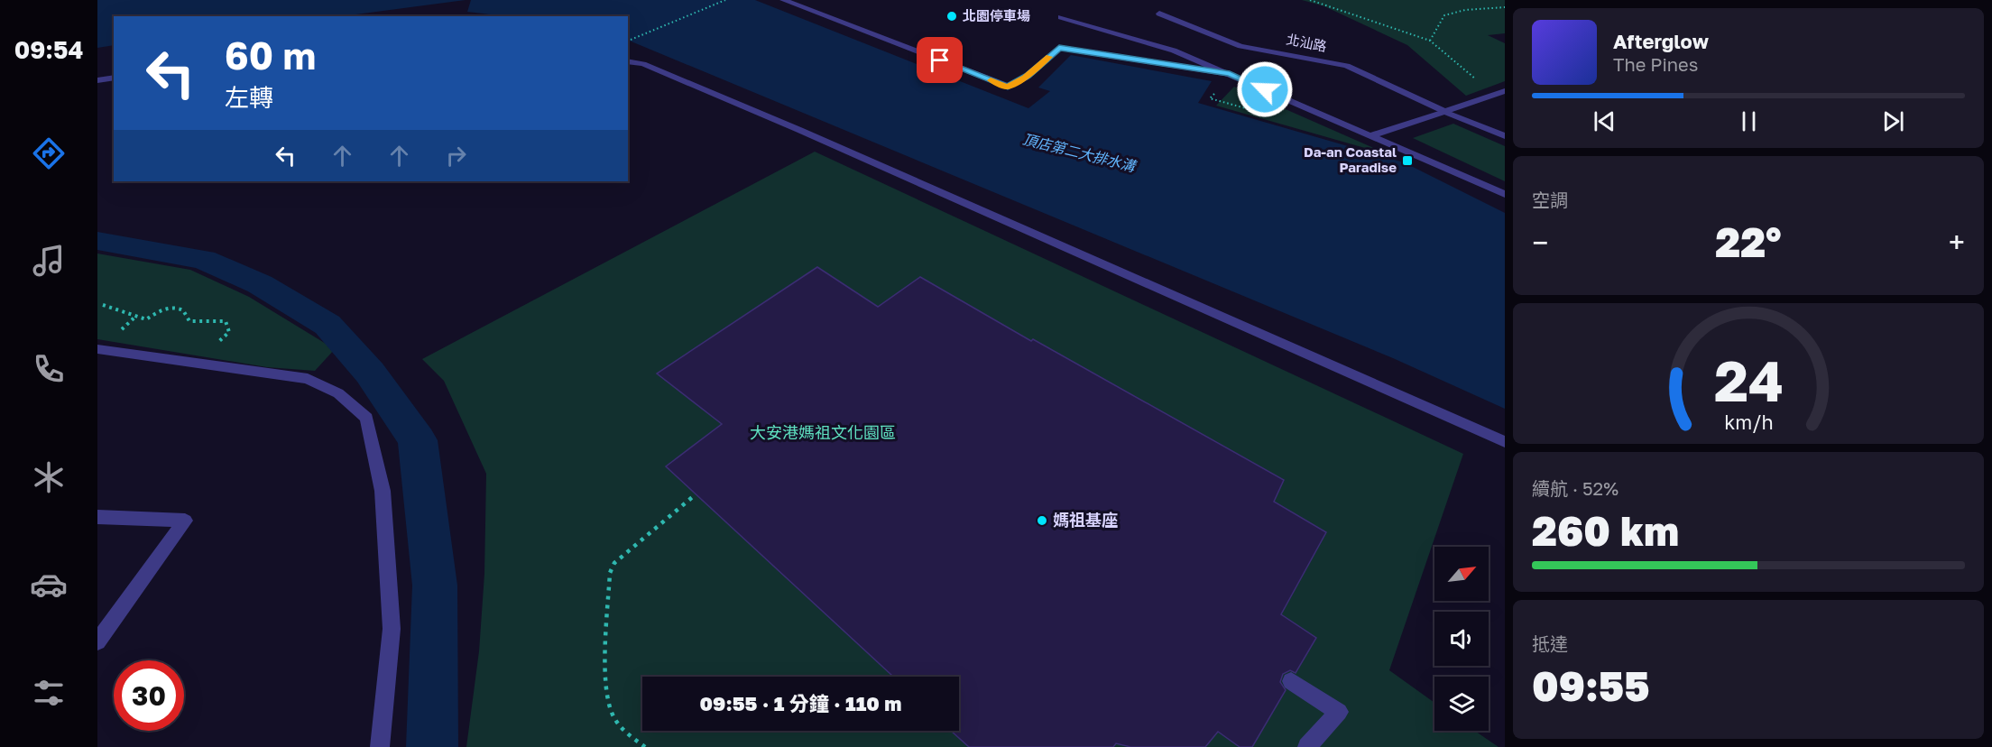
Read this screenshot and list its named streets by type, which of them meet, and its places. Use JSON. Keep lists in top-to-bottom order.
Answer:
{
  "streets": {
    "street": ["北汕路"]
  },
  "water": ["頂店第二大排水溝"],
  "parks": ["大安港媽祖文化園區"],
  "places": {
    "other": ["北園停車場", "媽祖基座"],
    "transit": ["Da-an Coastal Paradise"]
  },
  "north": "top right",
  "page": {
    "tabs": "09:54",
    "turn": ["60 m", "左轉"],
    "song": ["Afterglow", "The Pines"],
    "tile": [
      "空調",
      ["續航 · 52%", "260 km"],
      ["抵達", "09:55"]
    ],
    "heat": ["−", "22°", "+"],
    "limit": "30",
    "trip": "09:55 · 1 分鐘 · 110 m",
    "gauge": ["24", "km/h"]
  }
}
